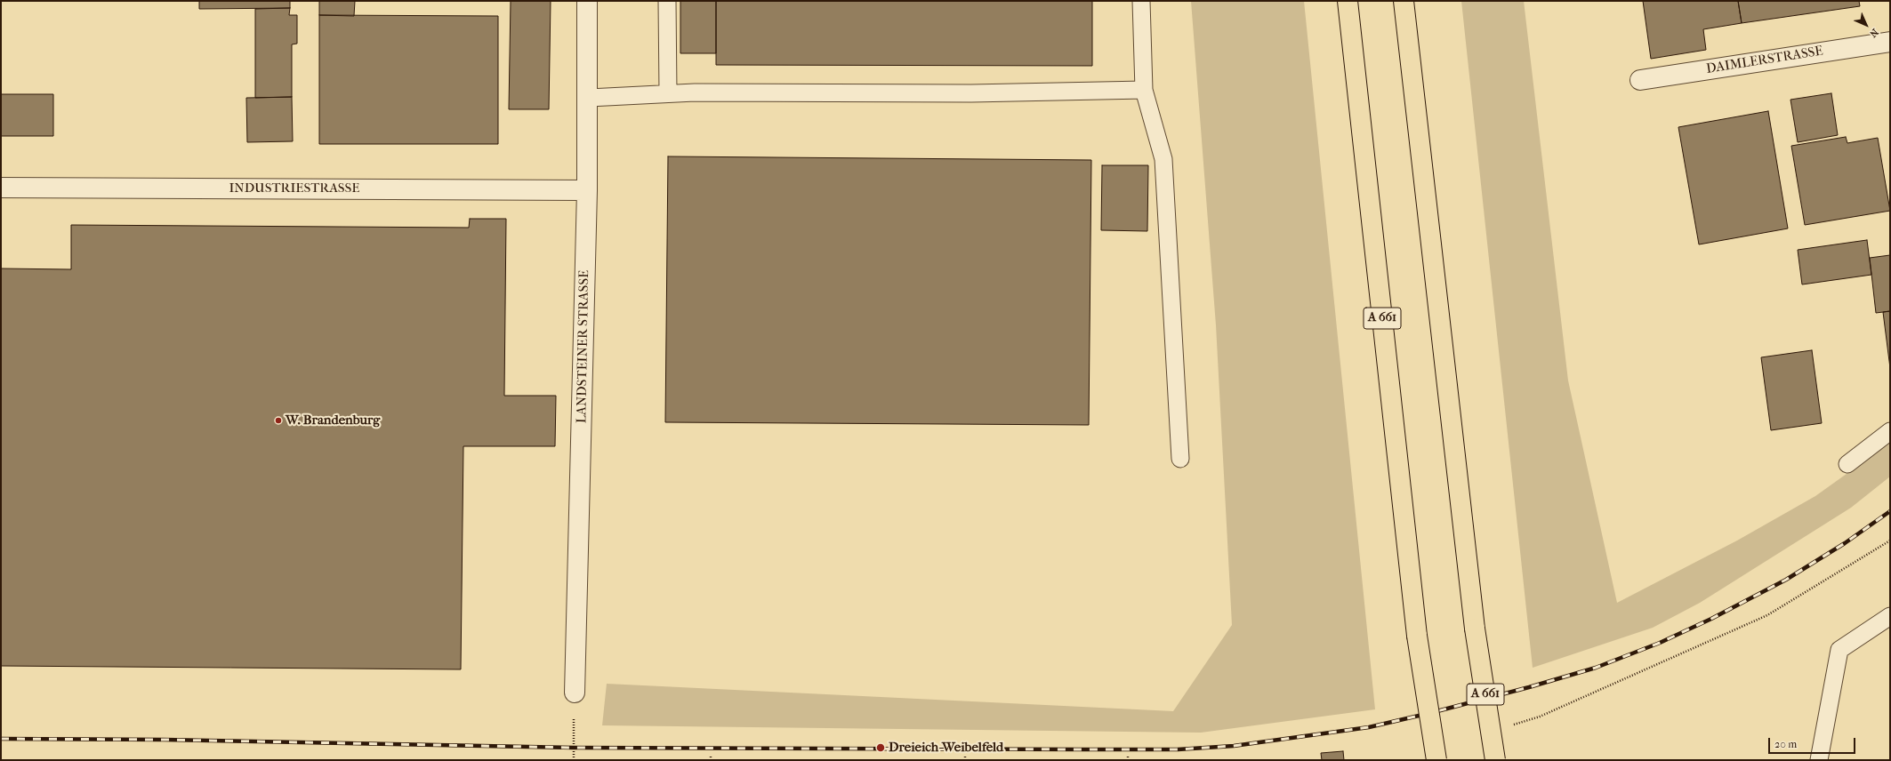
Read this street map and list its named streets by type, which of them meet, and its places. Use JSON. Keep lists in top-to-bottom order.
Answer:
{
  "streets": {
    "highway": ["A 661"],
    "street": ["DAIMLERSTRASSE", "INDUSTRIESTRASSE", "LANDSTEINER STRASSE"]
  },
  "crossings": [
    ["INDUSTRIESTRASSE", "LANDSTEINER STRASSE"]
  ],
  "places": ["W. Brandenburg", "Dreieich-Weibelfeld"],
  "scale_bar": "20 m",
  "north": "bottom right"
}
